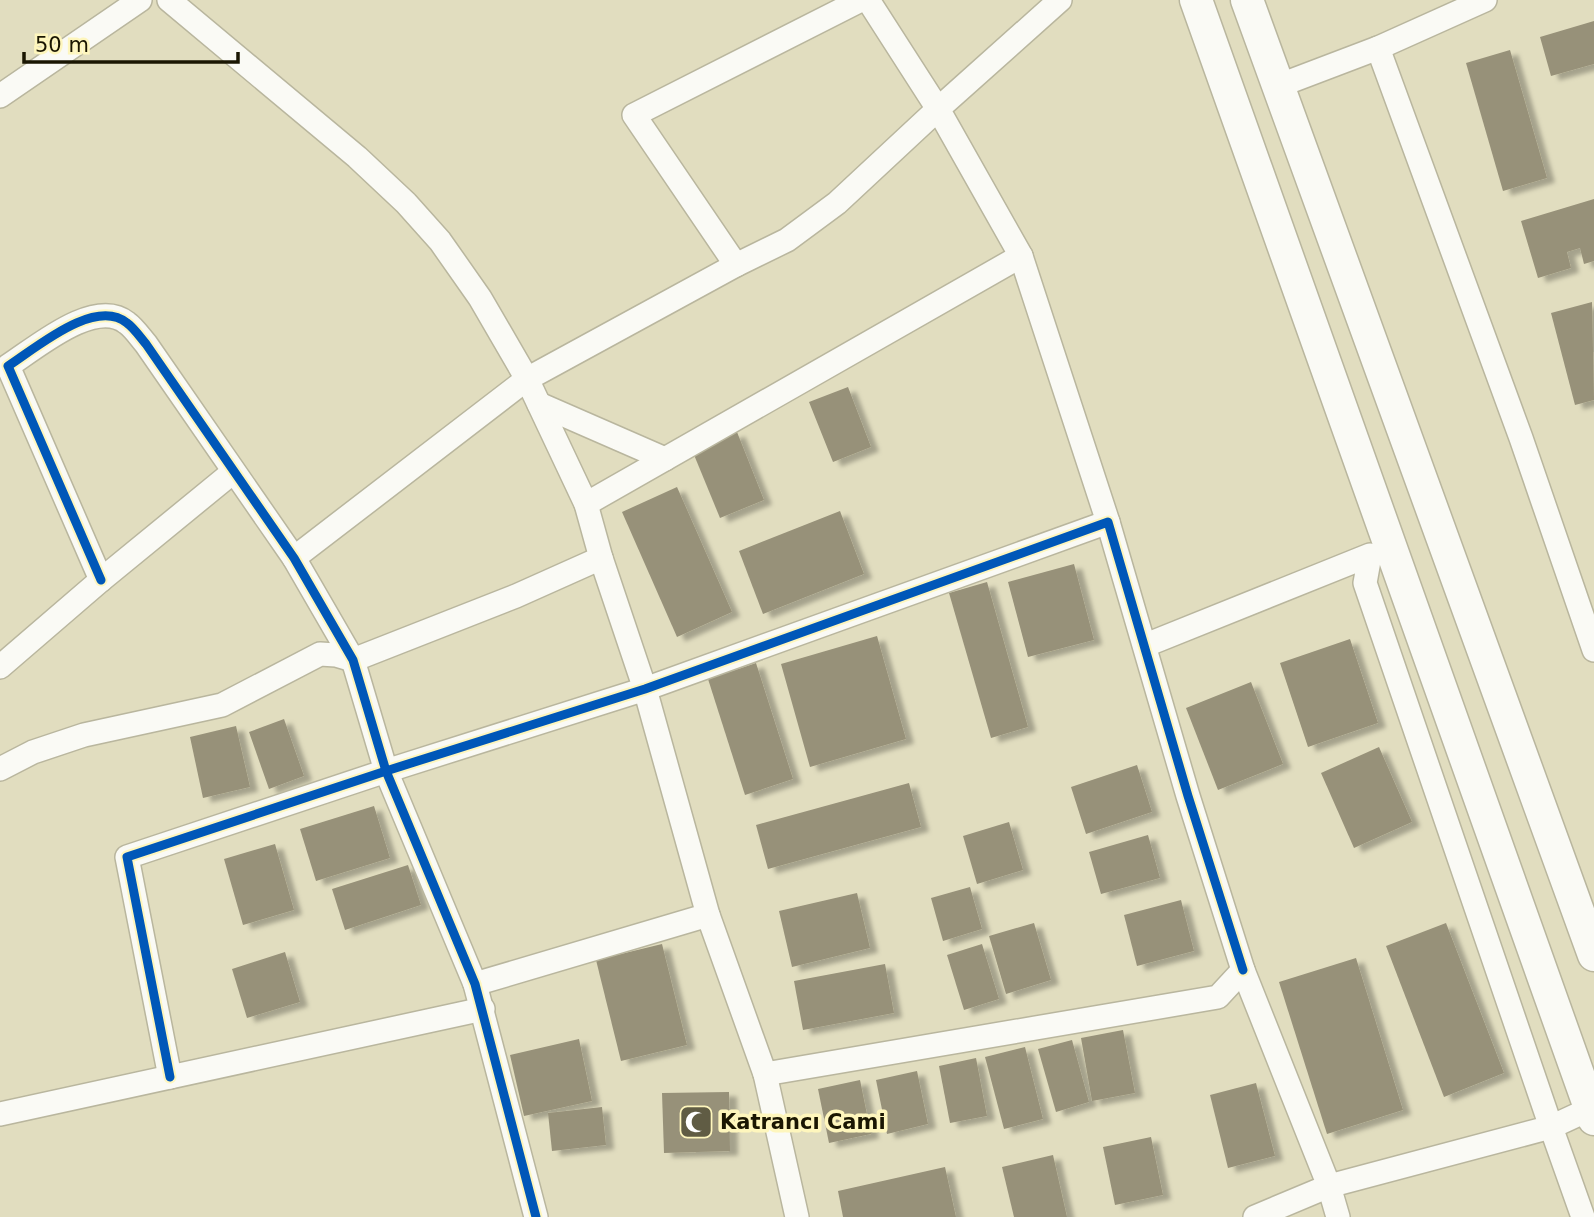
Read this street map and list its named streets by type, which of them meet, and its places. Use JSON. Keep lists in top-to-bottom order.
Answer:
{
  "places": {
    "mosque": ["Katrancı Cami"]
  },
  "scale_bar": "50 m"
}
